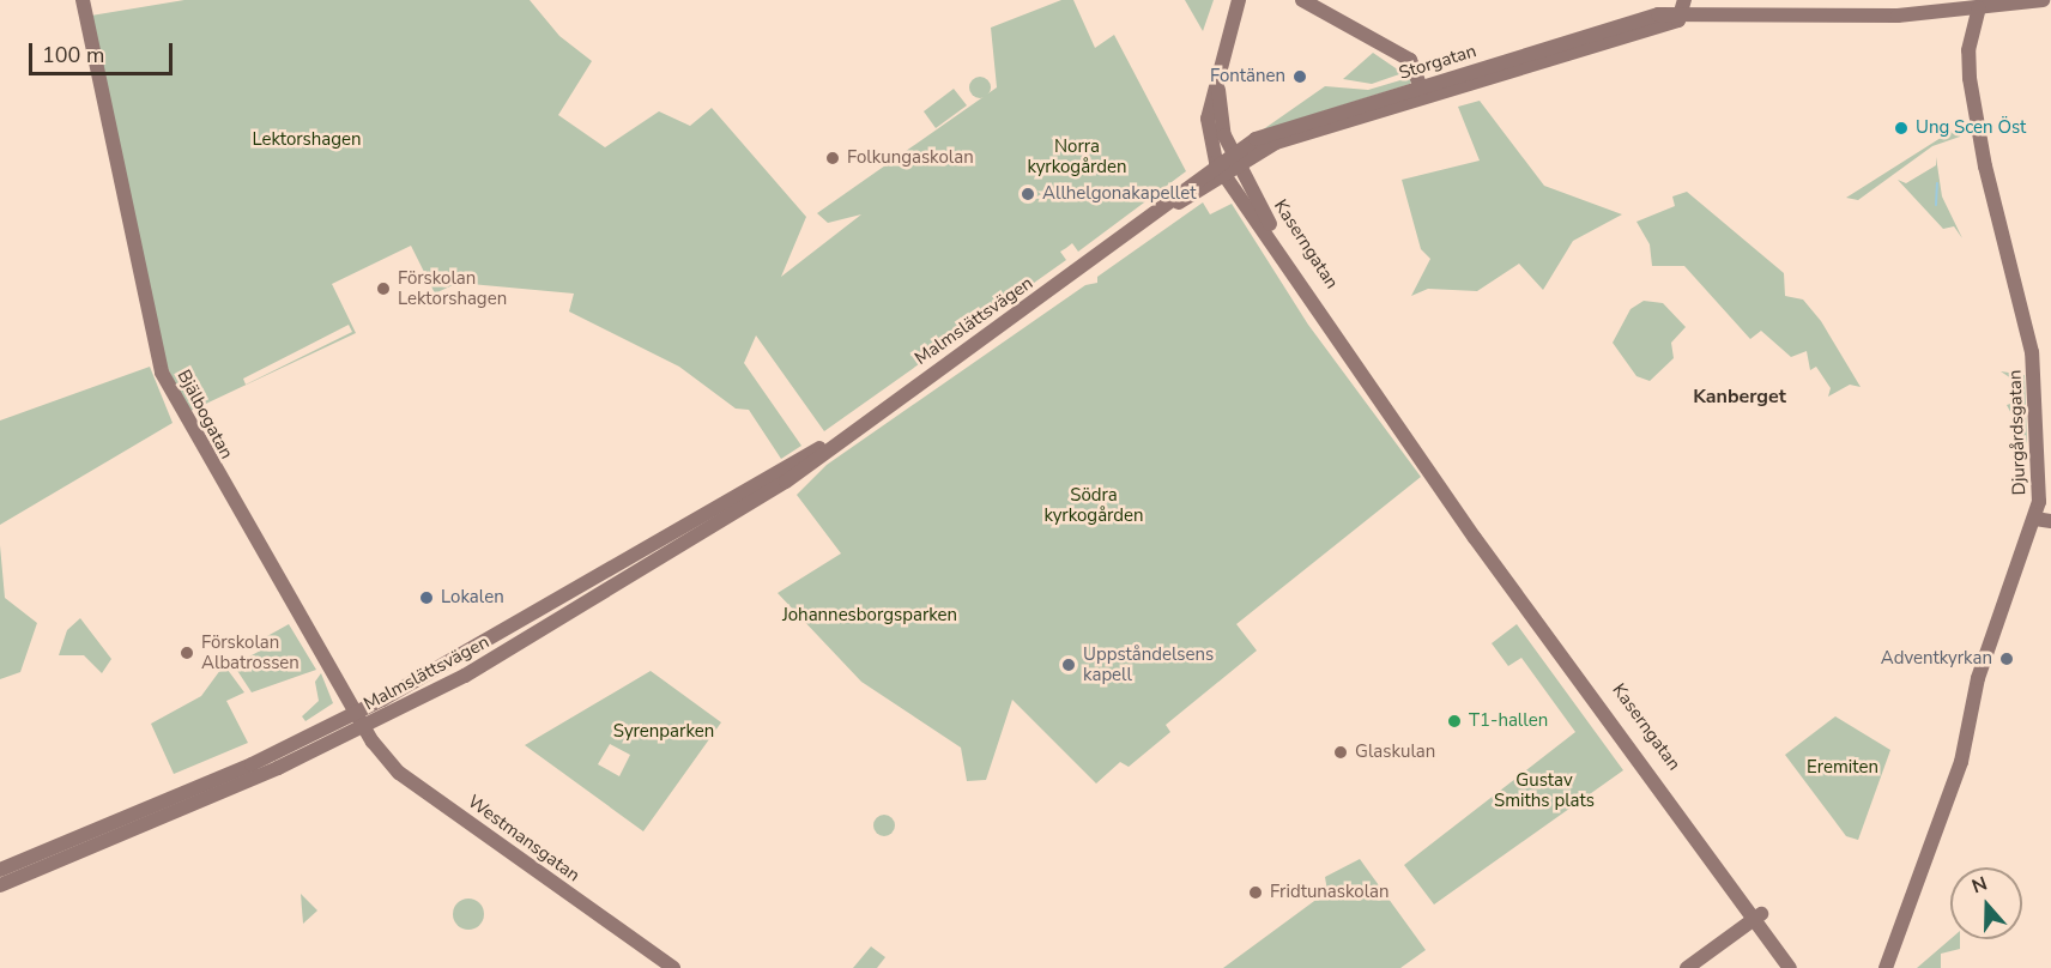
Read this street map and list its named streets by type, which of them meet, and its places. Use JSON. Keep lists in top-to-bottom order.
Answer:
{
  "streets": {
    "main road": [
      "Storgatan",
      "Kaserngatan",
      "Malmslättsvägen",
      "Bjälbogatan",
      "Djurgårdsgatan",
      "Westmansgatan"
    ]
  },
  "crossings": [
    ["Storgatan", "Kaserngatan"],
    ["Storgatan", "Malmslättsvägen"],
    ["Kaserngatan", "Malmslättsvägen"],
    ["Malmslättsvägen", "Bjälbogatan"],
    ["Malmslättsvägen", "Westmansgatan"],
    ["Bjälbogatan", "Westmansgatan"]
  ],
  "districts": ["Kanberget"],
  "parks": [
    "Lektorshagen",
    "Norra kyrkogården",
    "Södra kyrkogården",
    "Johannesborgsparken",
    "Syrenparken",
    "Eremiten",
    "Gustav Smiths plats"
  ],
  "places": [
    "Fontänen",
    "Ung Scen Öst",
    "Folkungaskolan",
    "Allhelgonakapellet",
    "Förskolan Lektorshagen",
    "Lokalen",
    "Förskolan Albatrossen",
    "Adventkyrkan",
    "Uppståndelsens kapell",
    "T1-hallen",
    "Glaskulan",
    "Fridtunaskolan"
  ],
  "scale_bar": "100 m",
  "north": "top"
}
